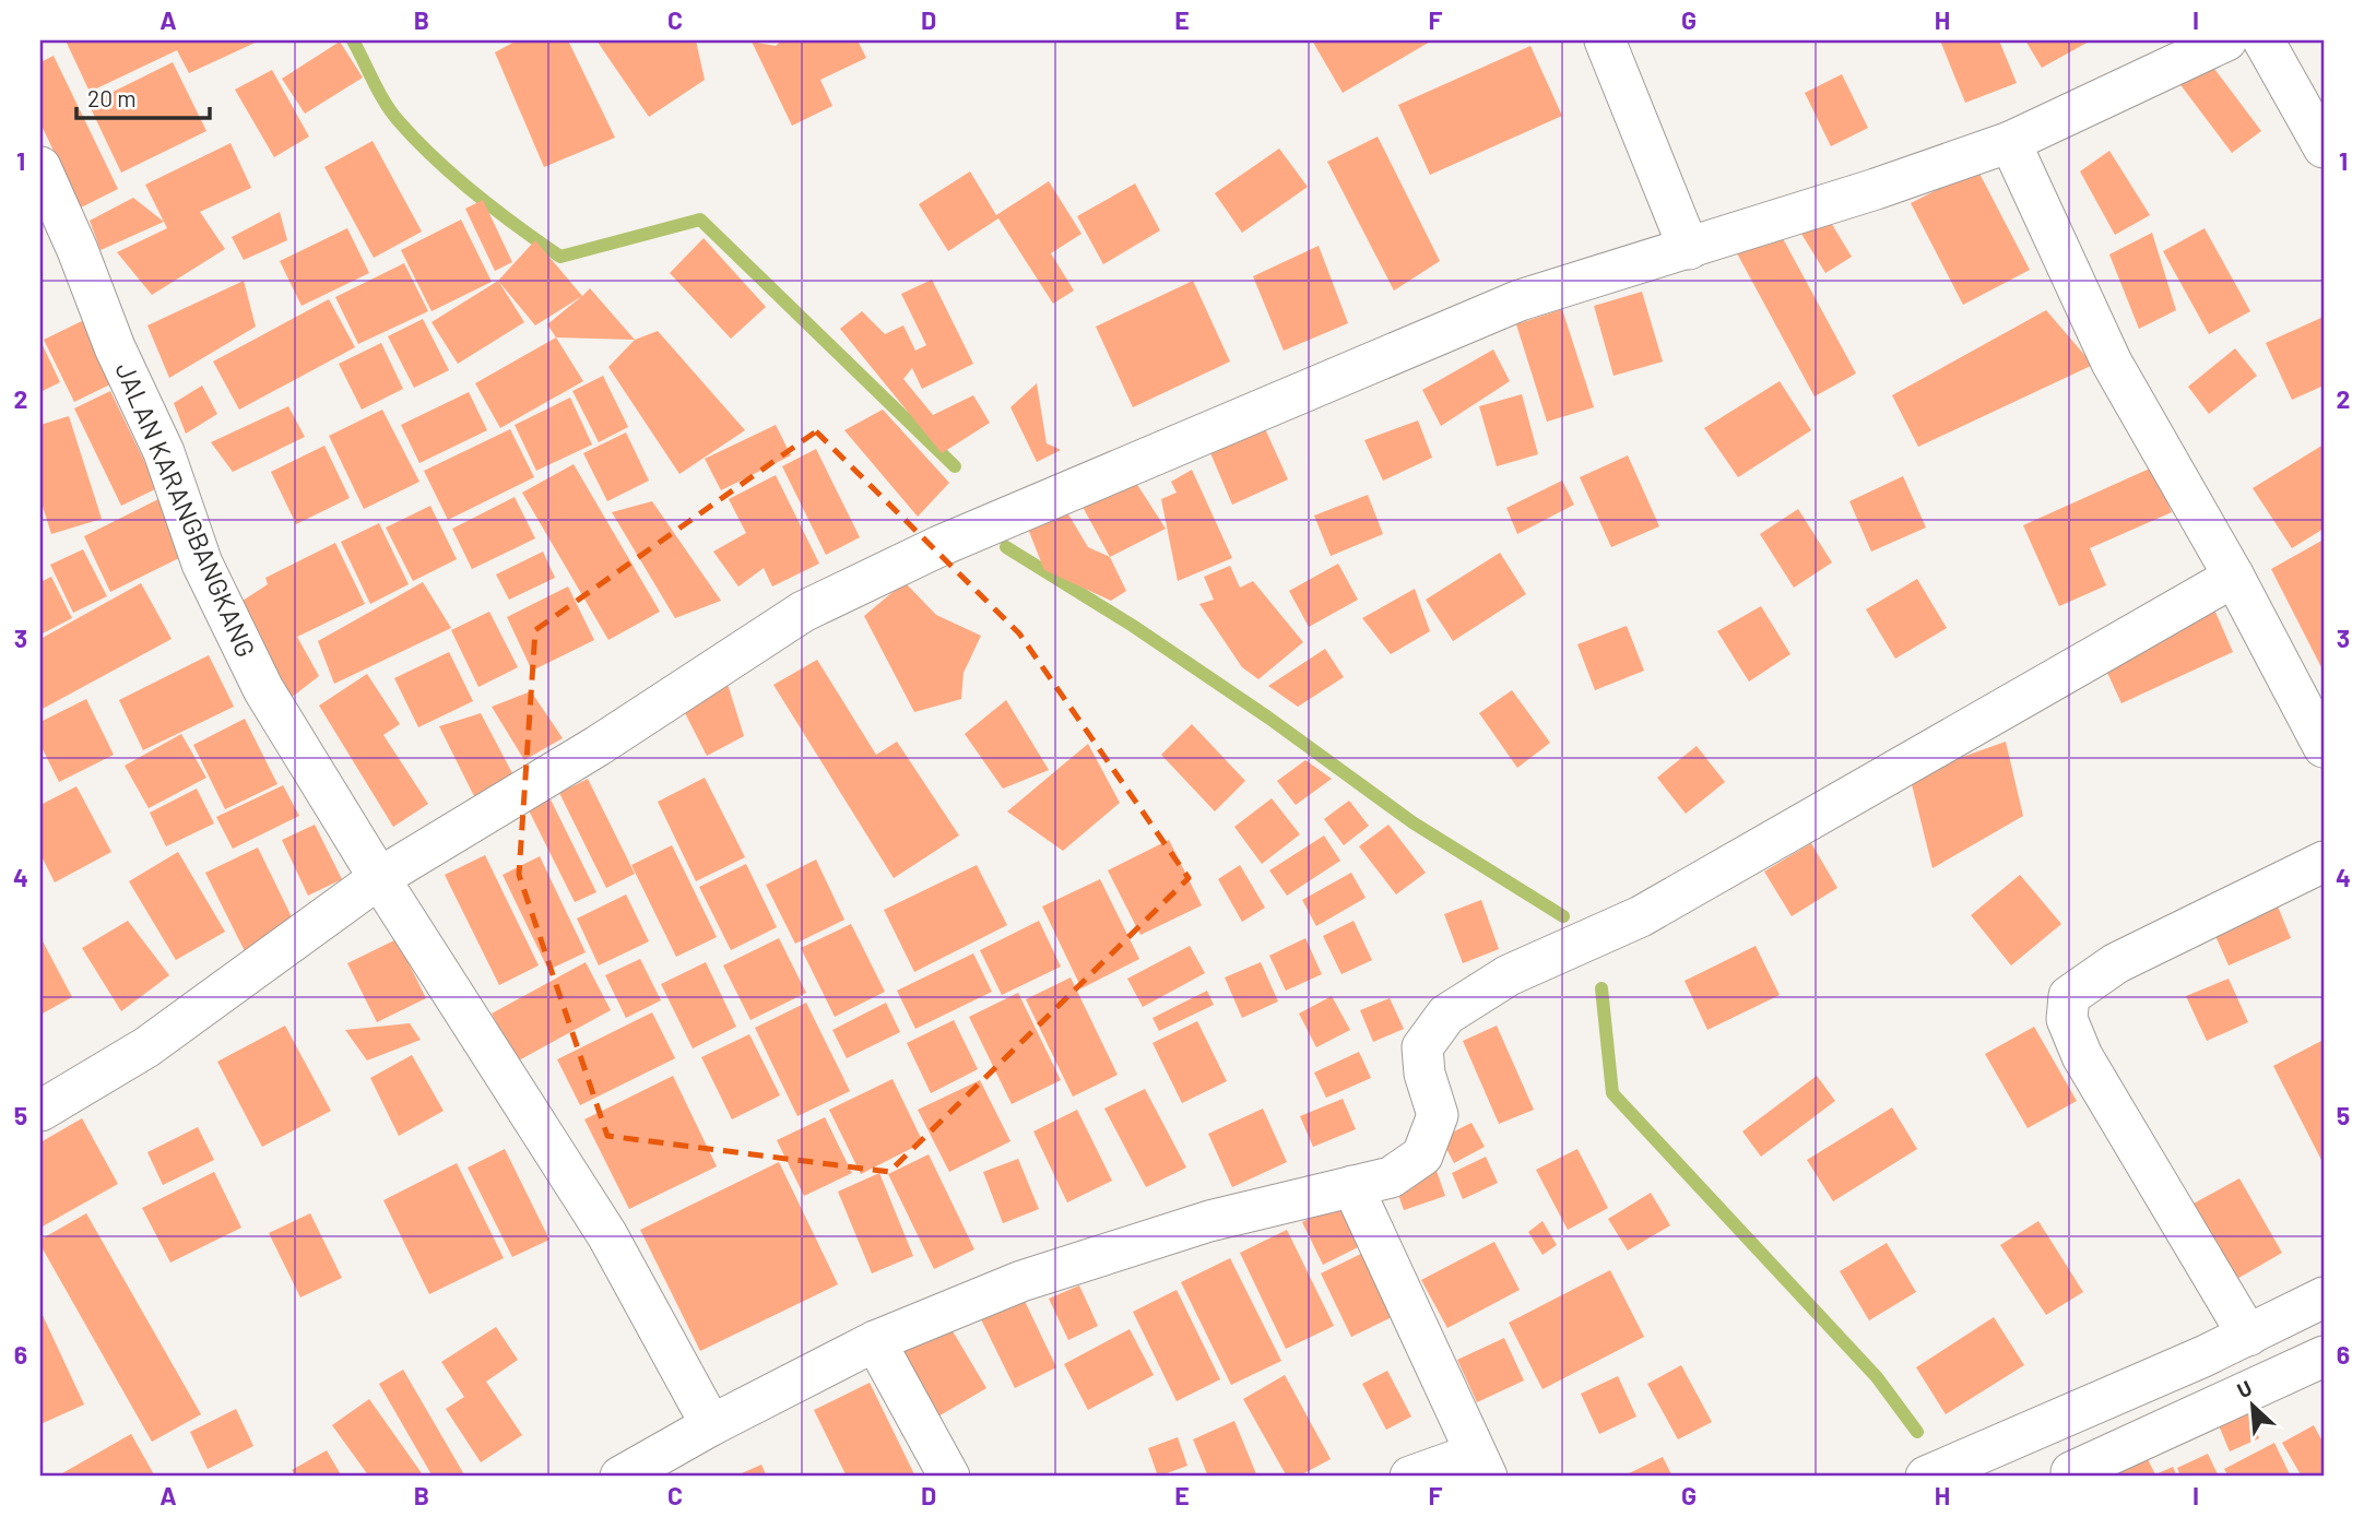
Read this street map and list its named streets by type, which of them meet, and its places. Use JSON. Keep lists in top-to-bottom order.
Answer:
{
  "streets": {
    "street": ["JALAN KARANGBANGKANG"]
  },
  "scale_bar": "20 m",
  "north": "top left",
  "grid": {
    "columns": [
      "A",
      "B",
      "C",
      "D",
      "E",
      "F",
      "G",
      "H",
      "I"
    ],
    "rows": [
      "1",
      "2",
      "3",
      "4",
      "5",
      "6"
    ]
  }
}
